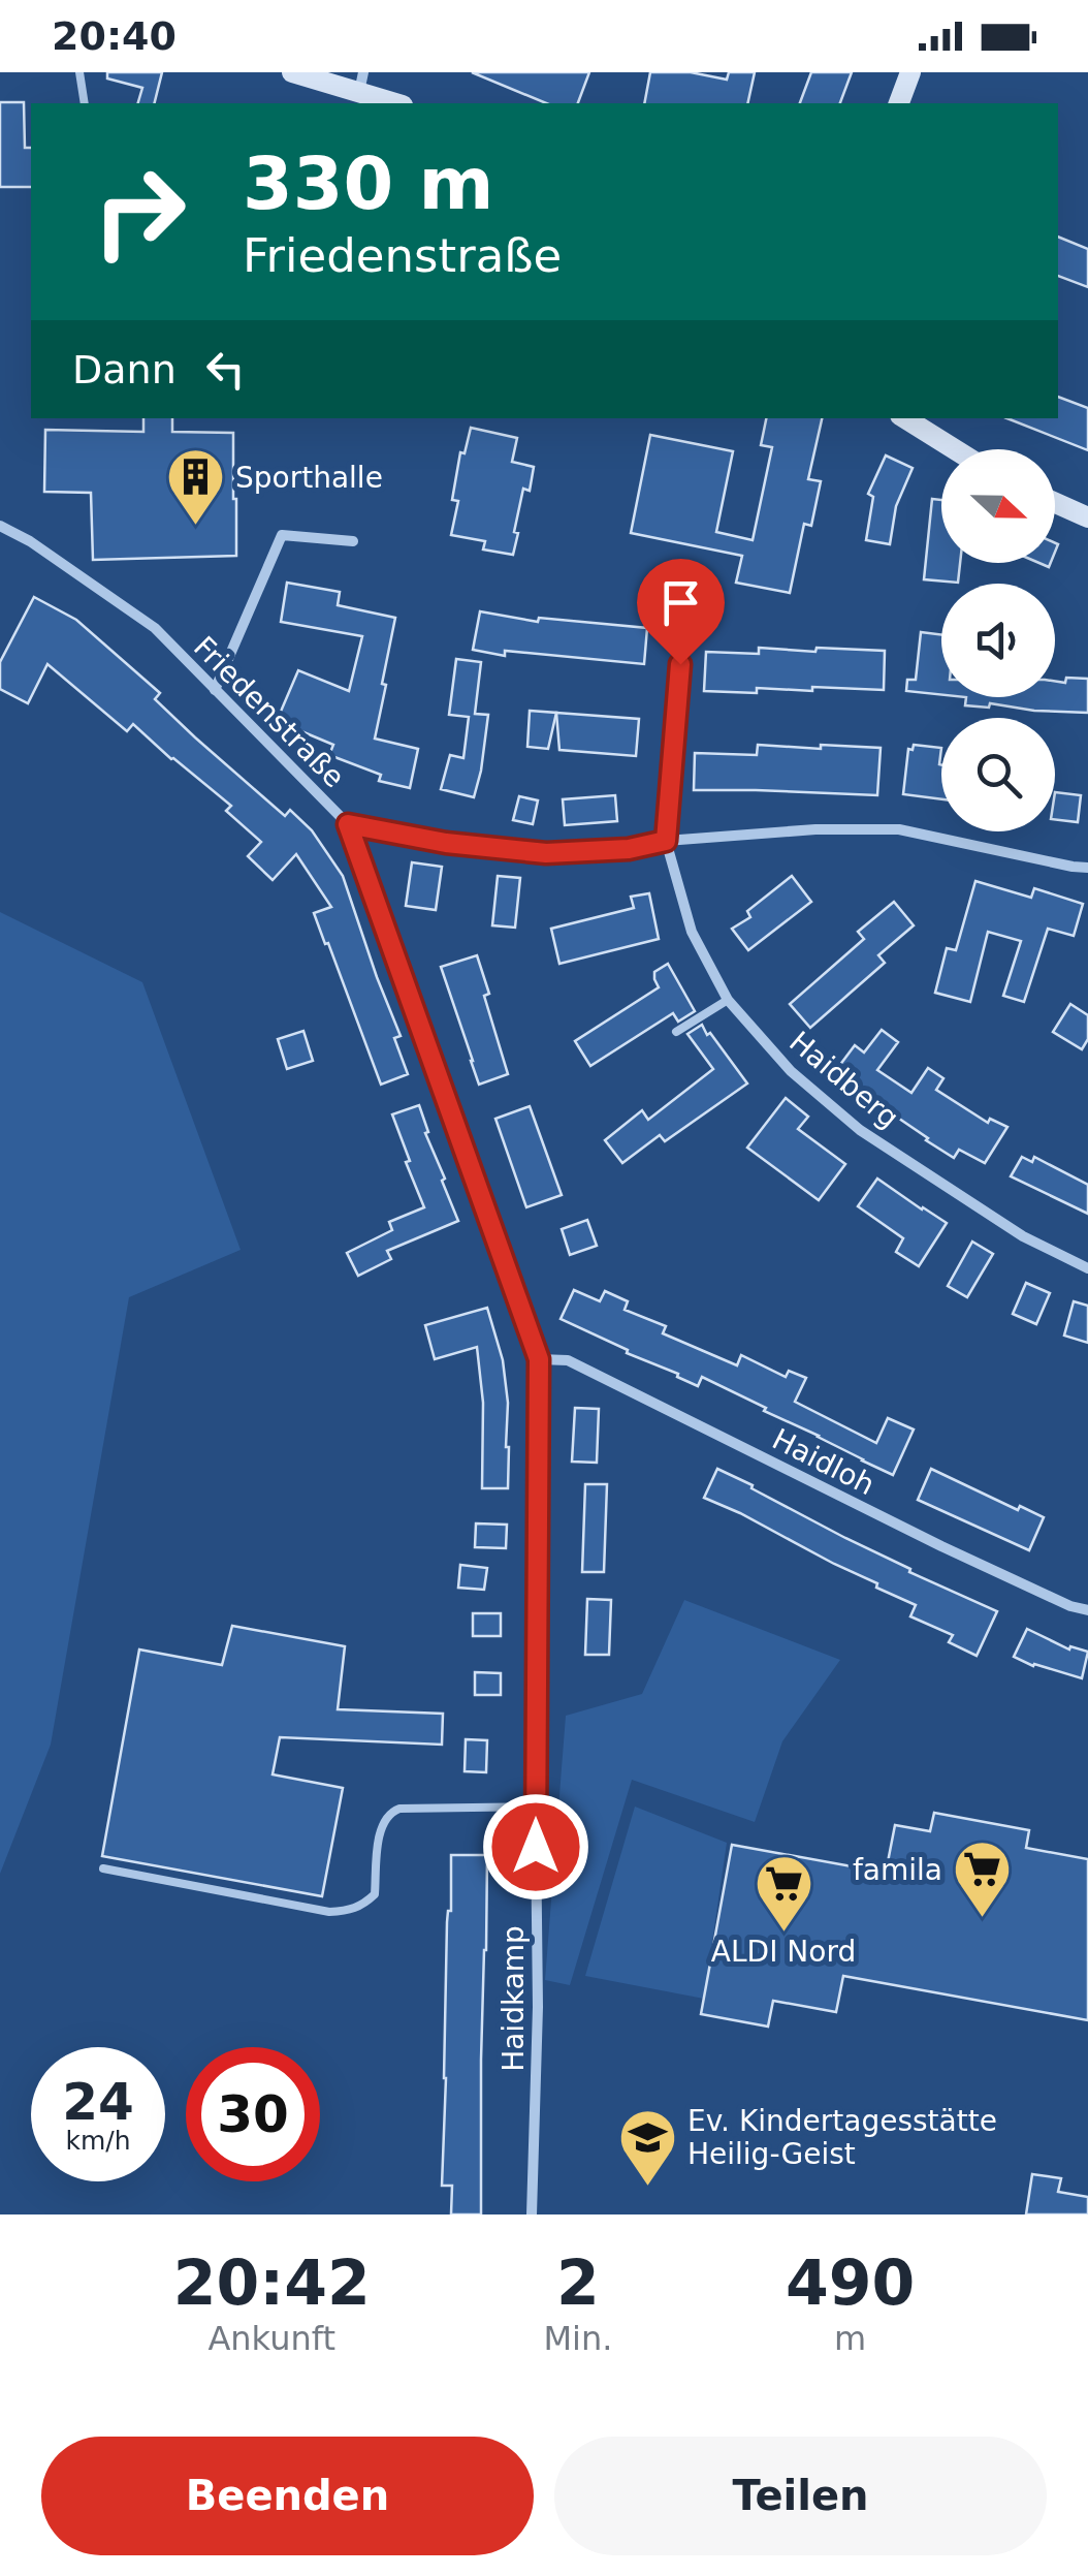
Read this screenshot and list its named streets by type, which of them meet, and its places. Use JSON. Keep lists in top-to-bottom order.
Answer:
{
  "streets": {
    "street": [
      "Friedenstraße",
      "Haidberg",
      "Haidloh",
      "Haidkamp"
    ]
  },
  "crossings": [
    ["Friedenstraße", "Haidberg"],
    ["Friedenstraße", "Haidkamp"],
    ["Haidloh", "Haidkamp"]
  ],
  "places": {
    "building": ["Sporthalle"],
    "supermarket": ["famila", "ALDI Nord"],
    "school or university": ["Ev. Kindertagesstätte Heilig-Geist"]
  },
  "north": "right",
  "page": {
    "status": "20:40",
    "turn": ["330 m", "Friedenstraße"],
    "then": "Dann",
    "speed": "24 km/h",
    "limit": "30",
    "eta": [
      "20:42",
      "Ankunft",
      "2",
      "Min.",
      "490",
      "m"
    ],
    "buttons": ["Beenden", "Teilen"]
  }
}
